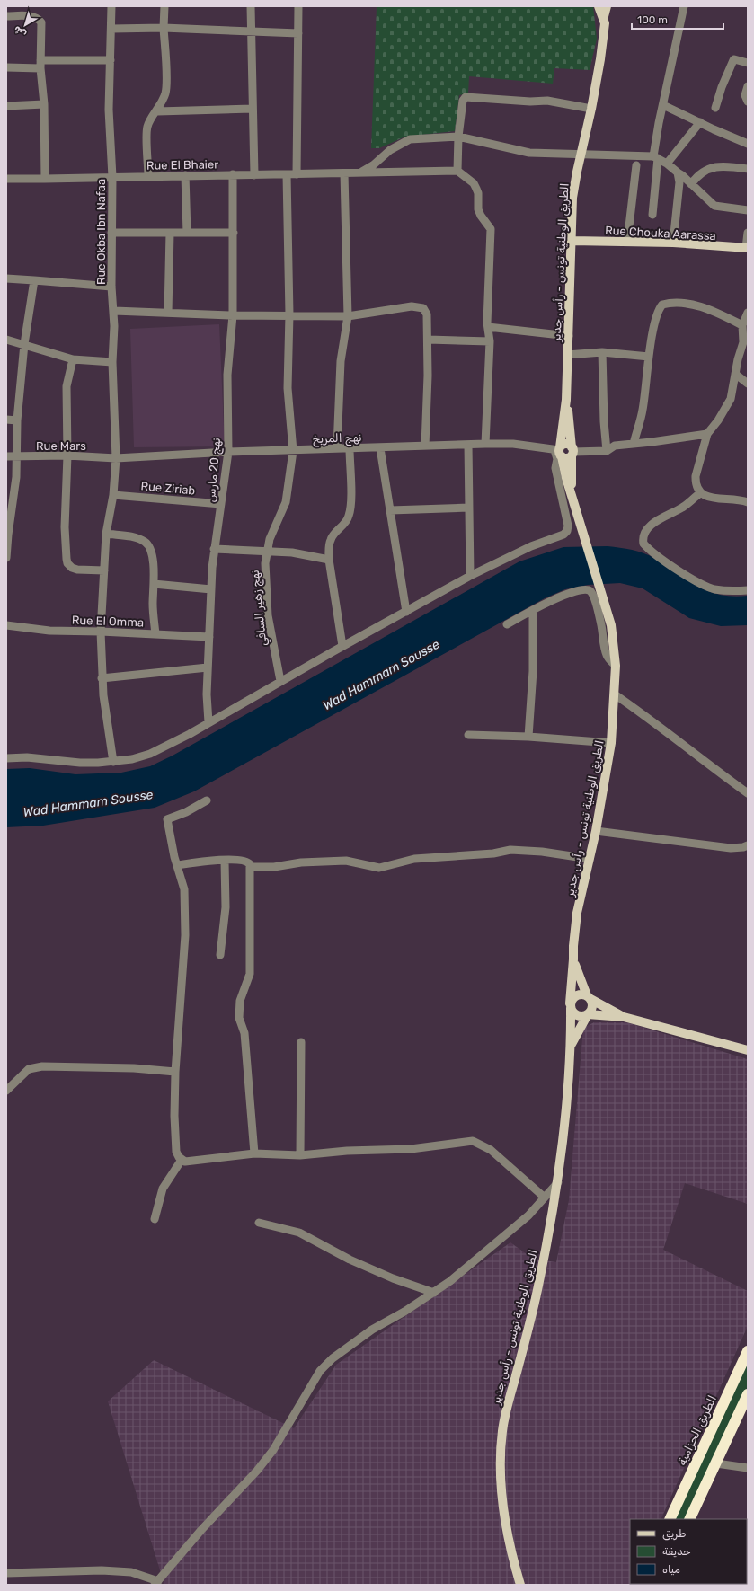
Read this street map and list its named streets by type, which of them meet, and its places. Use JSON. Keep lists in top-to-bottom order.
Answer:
{
  "streets": {
    "highway": ["الطريق الحزامية"],
    "main road": ["Rue Chouka Aarassa", "الطريق الوطنية تونس - رأس جدير"],
    "street": [
      "Rue El Bhaier",
      "Rue Okba Ibn Nafaa",
      "نهج المريخ",
      "Rue Mars",
      "نهج 20 مارس",
      "Rue Ziriab",
      "نهج زهير السافي",
      "Rue El Omma"
    ]
  },
  "crossings": [
    ["Rue El Bhaier", "Rue Okba Ibn Nafaa"],
    ["Rue El Bhaier", "نهج 20 مارس"],
    ["Rue El Bhaier", "نهج زهير السافي"],
    ["Rue Okba Ibn Nafaa", "نهج المريخ"],
    ["Rue Okba Ibn Nafaa", "Rue Mars"],
    ["Rue Okba Ibn Nafaa", "Rue Ziriab"],
    ["Rue Okba Ibn Nafaa", "Rue El Omma"],
    ["Rue Chouka Aarassa", "الطريق الوطنية تونس - رأس جدير"],
    ["الطريق الوطنية تونس - رأس جدير", "نهج المريخ"],
    ["نهج المريخ", "Rue Mars"],
    ["نهج المريخ", "نهج 20 مارس"],
    ["نهج المريخ", "نهج زهير السافي"],
    ["نهج 20 مارس", "Rue Ziriab"],
    ["نهج 20 مارس", "Rue El Omma"]
  ],
  "water": ["Wad Hammam Sousse"],
  "legend": ["طريق", "حديقة", "مياه"],
  "scale_bar": "100 m",
  "north": "bottom left"
}
